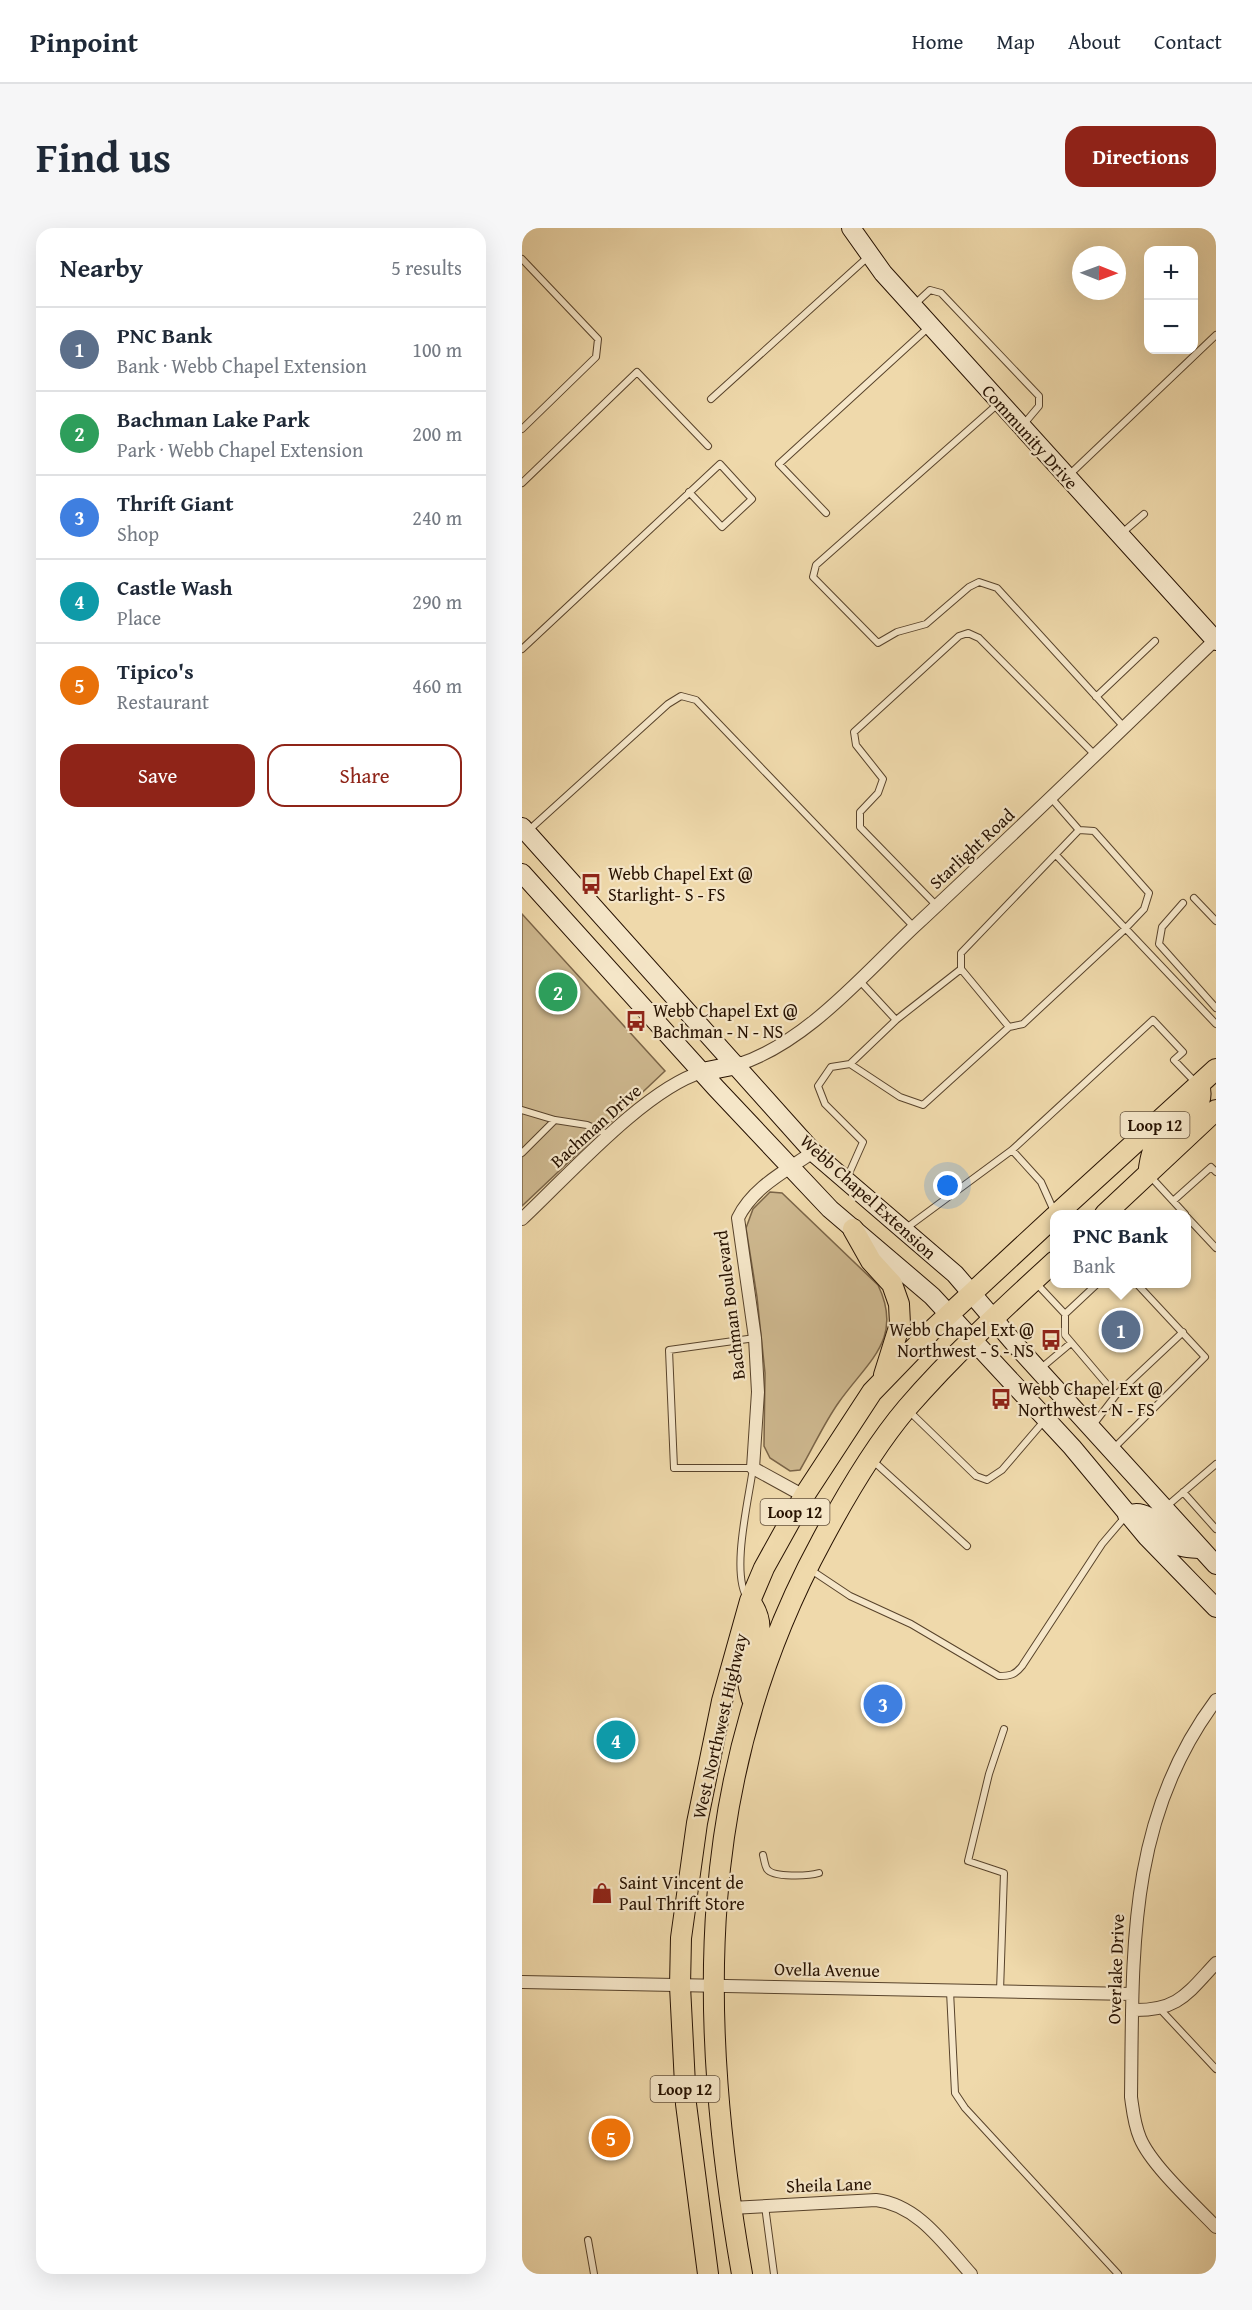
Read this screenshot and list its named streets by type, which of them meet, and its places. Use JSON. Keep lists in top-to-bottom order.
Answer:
{
  "streets": {
    "main road": [
      "Community Drive",
      "Loop 12",
      "Webb Chapel Extension",
      "West Northwest Highway"
    ],
    "street": [
      "Starlight Road",
      "Bachman Drive",
      "Bachman Boulevard",
      "Overlake Drive",
      "Ovella Avenue",
      "Sheila Lane"
    ]
  },
  "crossings": [
    ["Community Drive", "Starlight Road"],
    ["Starlight Road", "Webb Chapel Extension"],
    ["Bachman Drive", "Webb Chapel Extension"],
    ["Webb Chapel Extension", "Bachman Boulevard"],
    ["Webb Chapel Extension", "West Northwest Highway"],
    ["West Northwest Highway", "Ovella Avenue"],
    ["West Northwest Highway", "Sheila Lane"],
    ["Overlake Drive", "Ovella Avenue"]
  ],
  "places": {
    "bus stop": [
      "Webb Chapel Ext @ Starlight- S - FS",
      "Webb Chapel Ext @ Bachman - N - NS",
      "Webb Chapel Ext @ Northwest - S - NS",
      "Webb Chapel Ext @ Northwest - N - FS"
    ],
    "shop": ["Saint Vincent de Paul Thrift Store"]
  },
  "north": "right",
  "page": {
    "header": "Pinpoint",
    "nav": [
      "Home",
      "Map",
      "About",
      "Contact"
    ],
    "title": "Find us",
    "buttons": [
      "Directions",
      ["Save", "Share"]
    ],
    "heading": ["Nearby", "5 results"],
    "map_buttons": ["+", "−"],
    "list": [
      {
        "mark": "1",
        "name": "PNC Bank",
        "note": "Bank · Webb Chapel Extension",
        "value": "100 m"
      },
      {
        "mark": "2",
        "name": "Bachman Lake Park",
        "note": "Park · Webb Chapel Extension",
        "value": "200 m"
      },
      {
        "mark": "3",
        "name": "Thrift Giant",
        "note": "Shop",
        "value": "240 m"
      },
      {
        "mark": "4",
        "name": "Castle Wash",
        "note": "Place",
        "value": "290 m"
      },
      {
        "mark": "5",
        "name": "Tipico's",
        "note": "Restaurant",
        "value": "460 m"
      }
    ],
    "pins": [
      "2",
      "1",
      "3",
      "4",
      "5"
    ],
    "popup": ["PNC Bank", "Bank"]
  }
}
